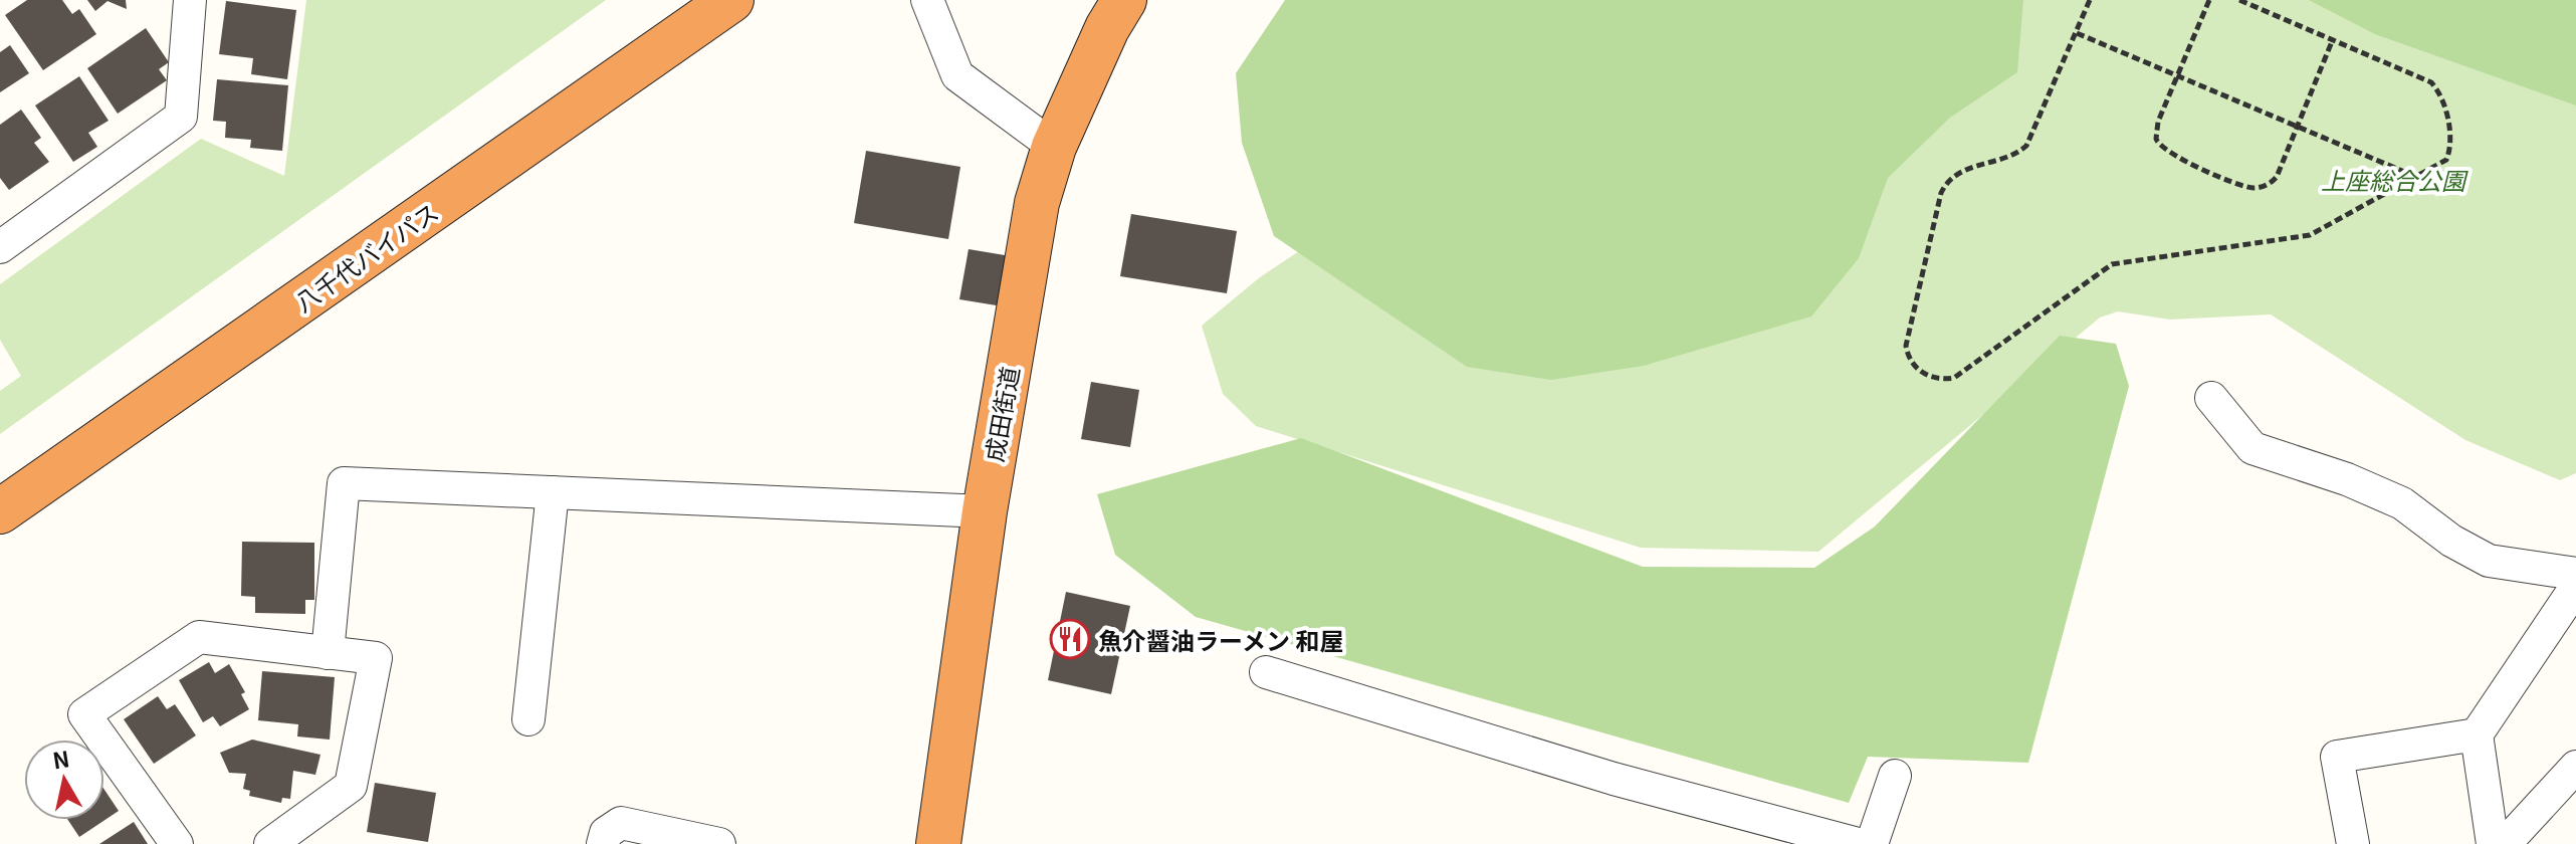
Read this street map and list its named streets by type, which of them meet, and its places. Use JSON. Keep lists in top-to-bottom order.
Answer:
{
  "streets": {
    "highway": ["八千代バイパス", "成田街道"]
  },
  "parks": ["上座総合公園"],
  "places": {
    "restaurant": ["魚介醤油ラーメン 和屋"]
  },
  "north": "top"
}
